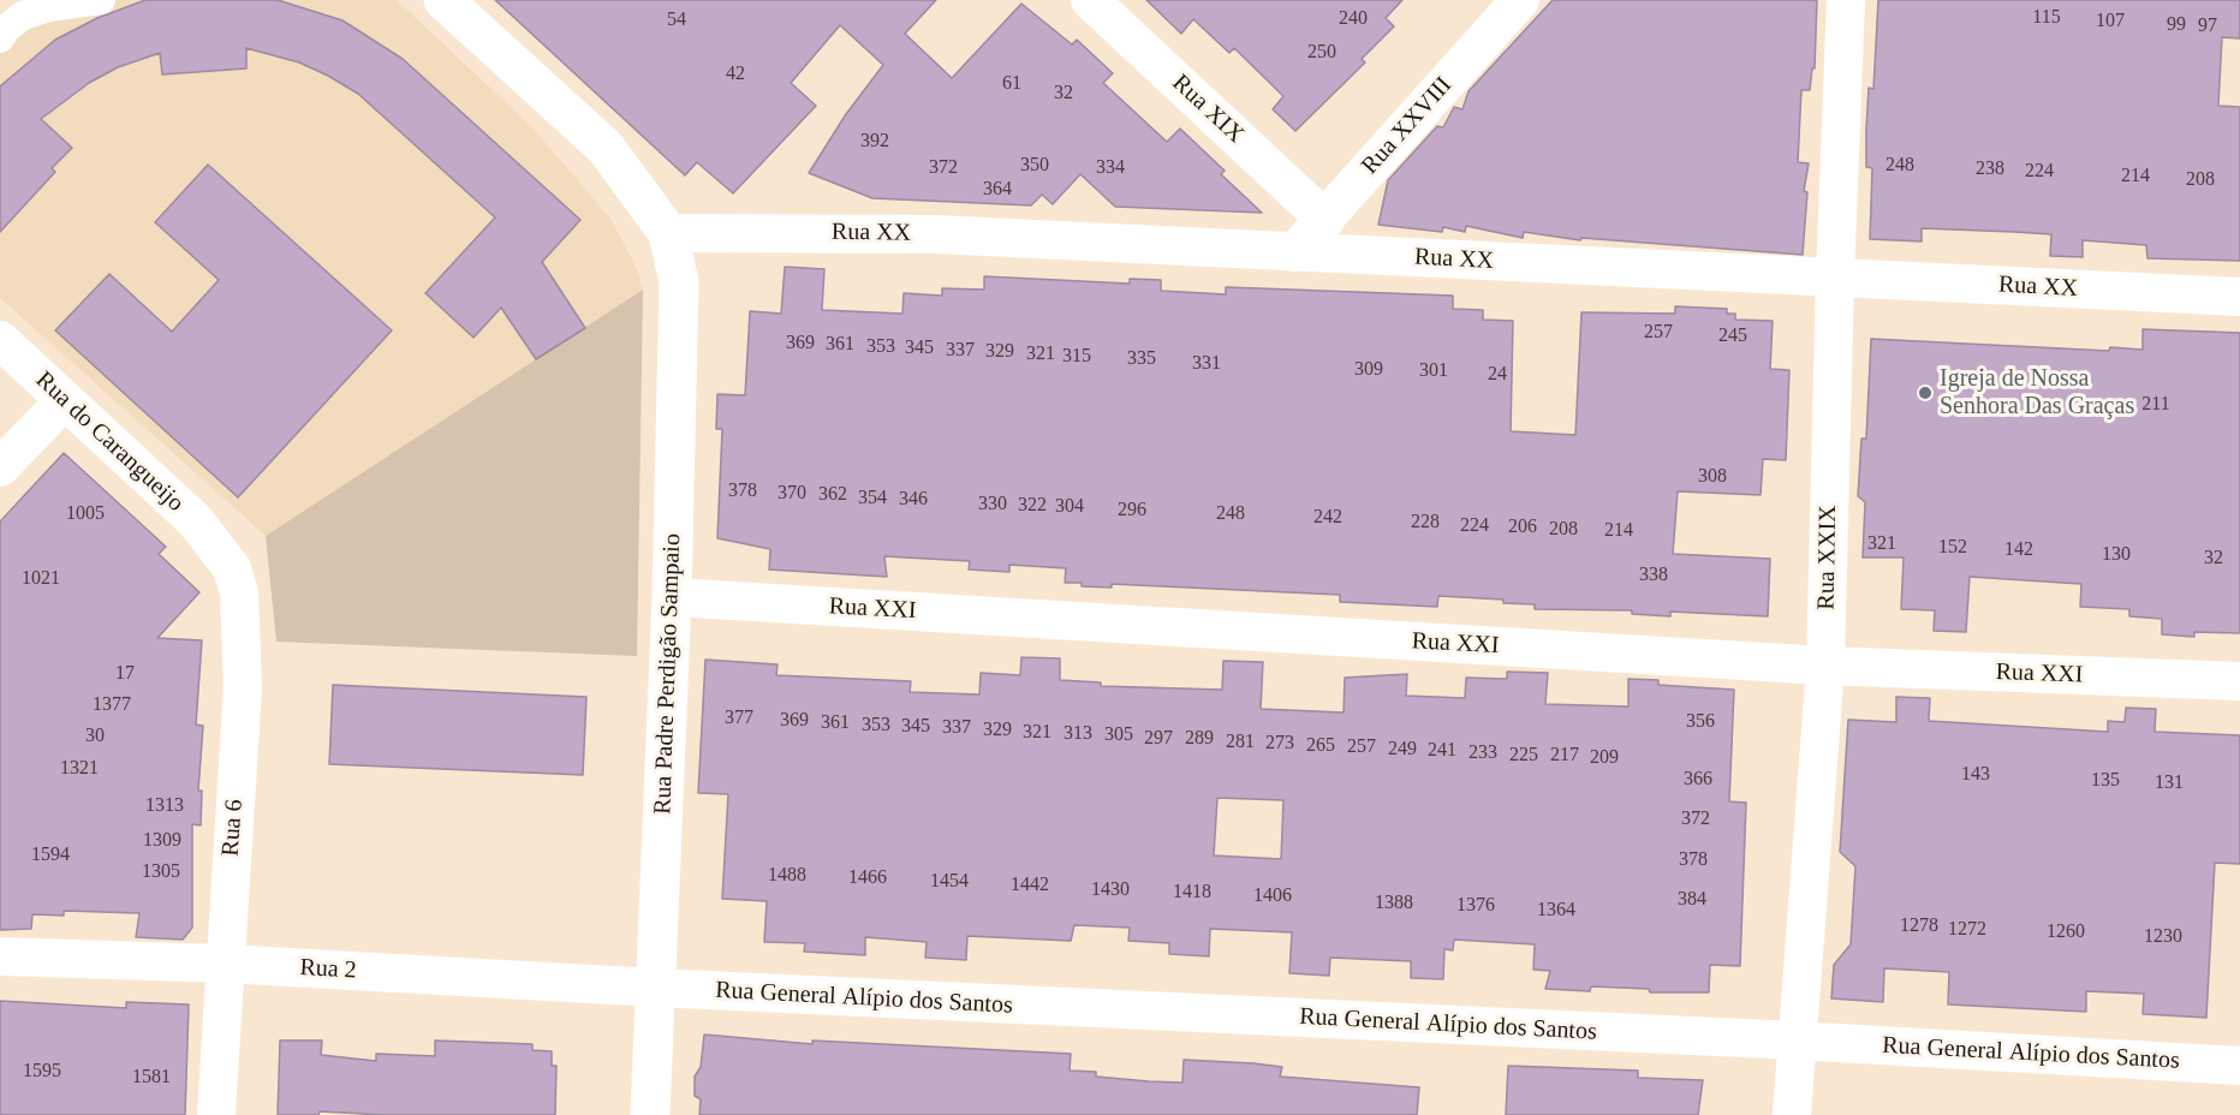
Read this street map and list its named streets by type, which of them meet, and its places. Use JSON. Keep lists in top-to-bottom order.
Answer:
{
  "streets": {
    "main road": ["Rua Padre Perdigão Sampaio"],
    "street": [
      "Rua XIX",
      "Rua XXVIII",
      "Rua XX",
      "Rua do Carangueijo",
      "Rua XXIX",
      "Rua XXI",
      "Rua 6",
      "Rua 2",
      "Rua General Alípio dos Santos"
    ]
  },
  "crossings": [
    ["Rua XIX", "Rua XXVIII"],
    ["Rua XXVIII", "Rua XX"],
    ["Rua XX", "Rua XXIX"],
    ["Rua XX", "Rua Padre Perdigão Sampaio"],
    ["Rua do Carangueijo", "Rua 6"],
    ["Rua XXIX", "Rua XXI"],
    ["Rua XXIX", "Rua General Alípio dos Santos"],
    ["Rua XXI", "Rua Padre Perdigão Sampaio"],
    ["Rua Padre Perdigão Sampaio", "Rua 2"],
    ["Rua Padre Perdigão Sampaio", "Rua General Alípio dos Santos"],
    ["Rua 6", "Rua 2"],
    ["Rua 2", "Rua General Alípio dos Santos"]
  ],
  "places": ["Igreja de Nossa Senhora Das Graças"],
  "house_numbers": [
    "115",
    "240",
    "54",
    "107",
    "99",
    "97",
    "250",
    "42",
    "61",
    "32",
    "392",
    "350",
    "248",
    "372",
    "334",
    "238",
    "224",
    "214",
    "208",
    "364",
    "257",
    "245",
    "369",
    "361",
    "353",
    "345",
    "337",
    "329",
    "321",
    "315",
    "335",
    "331",
    "309",
    "301",
    "24",
    "211",
    "308",
    "378",
    "370",
    "362",
    "354",
    "346",
    "330",
    "322",
    "304",
    "296",
    "1005",
    "248",
    "242",
    "228",
    "224",
    "206",
    "208",
    "214",
    "321",
    "152",
    "142",
    "130",
    "32",
    "338",
    "1021",
    "17",
    "1377",
    "377",
    "369",
    "356",
    "361",
    "353",
    "345",
    "337",
    "329",
    "321",
    "313",
    "305",
    "30",
    "297",
    "289",
    "281",
    "273",
    "265",
    "257",
    "249",
    "241",
    "233",
    "225",
    "217",
    "209",
    "1321",
    "143",
    "366",
    "135",
    "131",
    "1313",
    "372",
    "1309",
    "1594",
    "378",
    "1305",
    "1488",
    "1466",
    "1454",
    "1442",
    "1430",
    "1418",
    "1406",
    "384",
    "1388",
    "1376",
    "1364",
    "1278",
    "1272",
    "1260",
    "1230",
    "1595",
    "1581"
  ]
}
